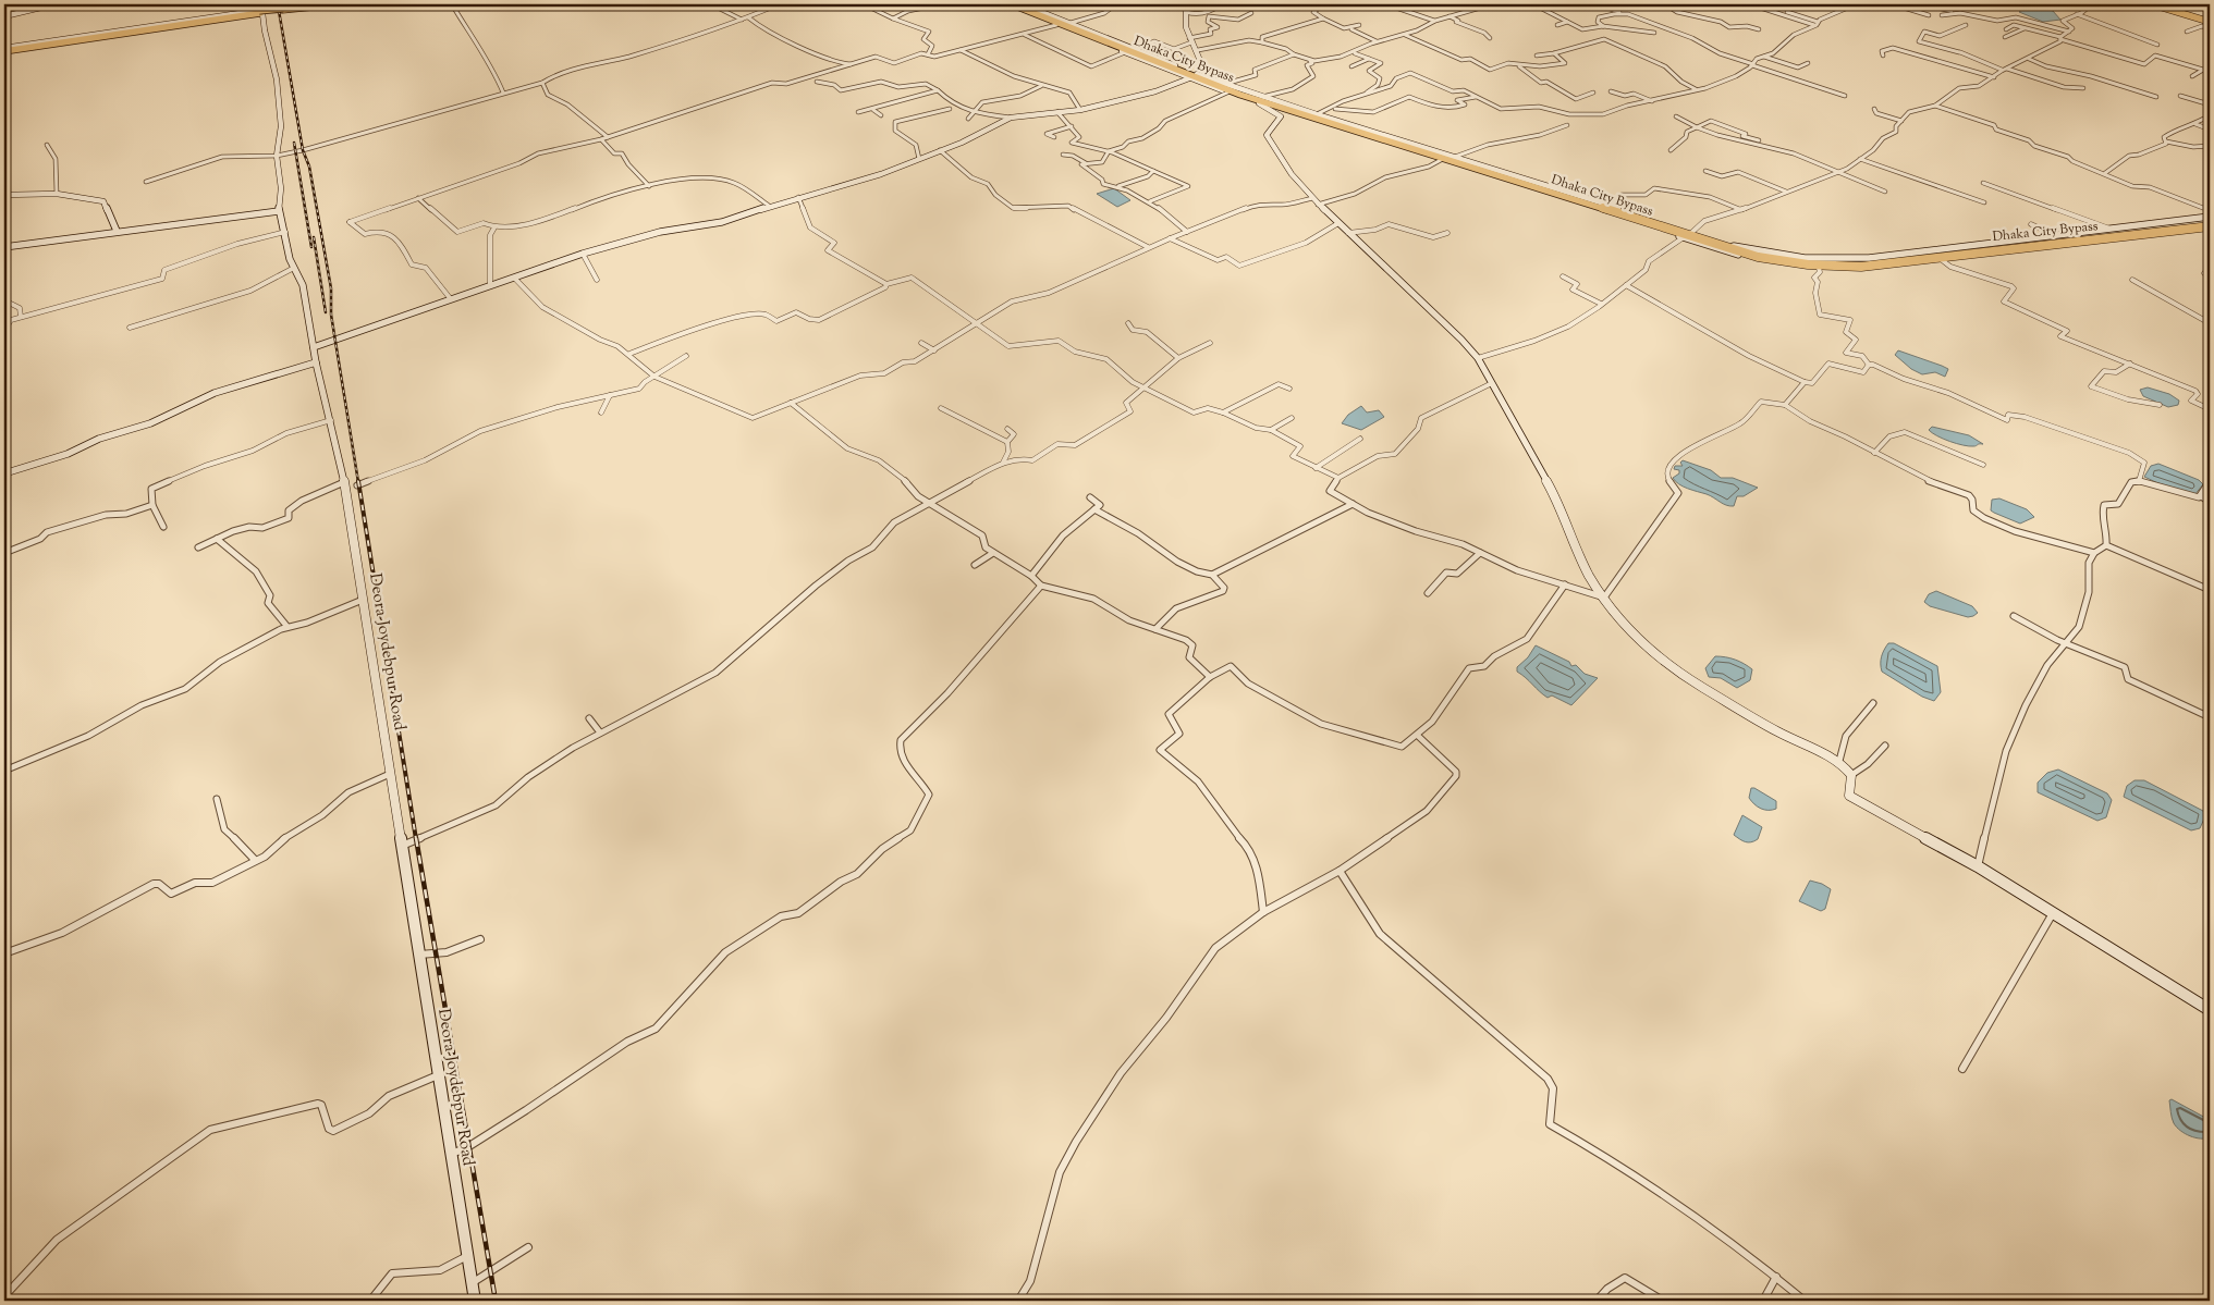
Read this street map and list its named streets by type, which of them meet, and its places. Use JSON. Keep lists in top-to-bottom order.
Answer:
{
  "streets": {
    "highway": ["Dhaka City Bypass"],
    "main road": ["Deora-Joydebpur Road"]
  }
}
